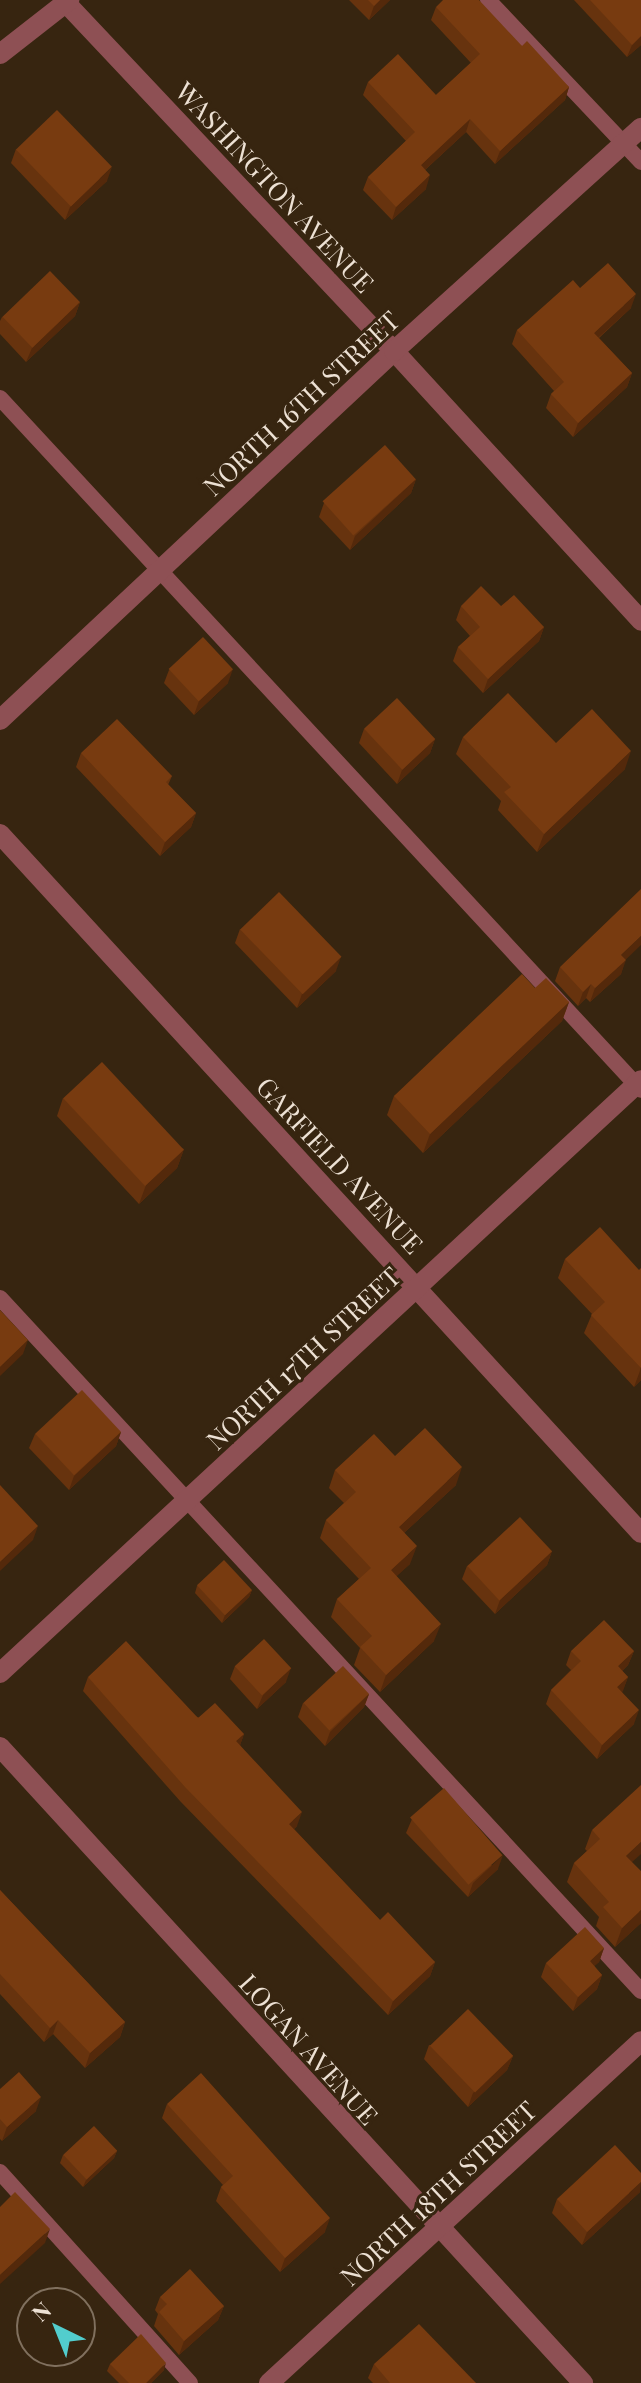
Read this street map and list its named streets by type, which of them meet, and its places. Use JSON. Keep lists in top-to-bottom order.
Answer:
{
  "streets": {
    "street": [
      "WASHINGTON AVENUE",
      "NORTH 16TH STREET",
      "GARFIELD AVENUE",
      "NORTH 17TH STREET",
      "LOGAN AVENUE",
      "NORTH 18TH STREET"
    ]
  },
  "crossings": [
    ["WASHINGTON AVENUE", "NORTH 16TH STREET"],
    ["GARFIELD AVENUE", "NORTH 17TH STREET"],
    ["LOGAN AVENUE", "NORTH 18TH STREET"]
  ],
  "north": "top left"
}
